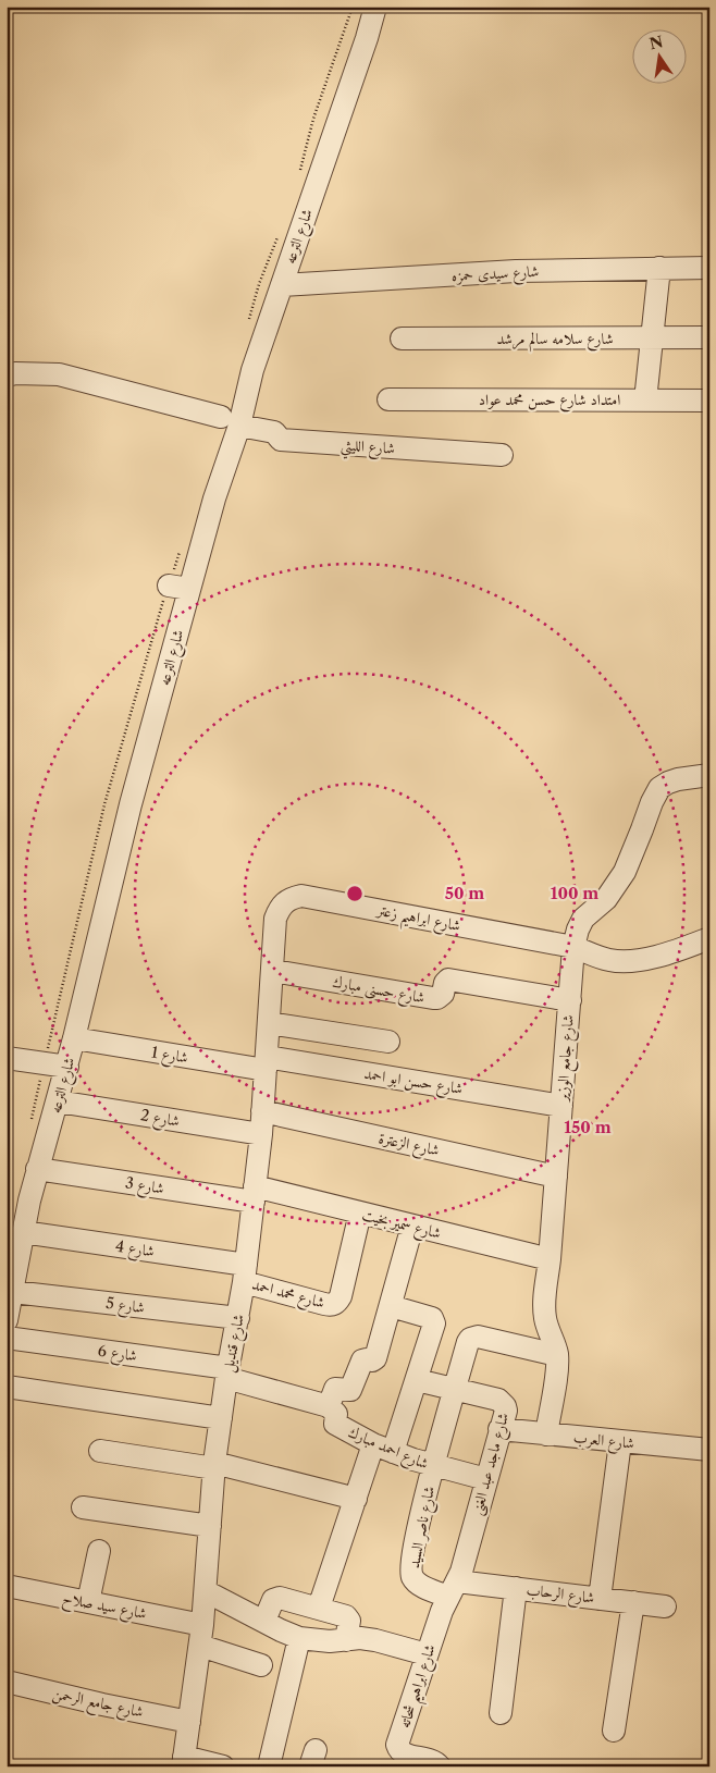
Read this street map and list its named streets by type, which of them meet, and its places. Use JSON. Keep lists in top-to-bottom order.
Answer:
{
  "streets": {
    "street": [
      "شارع الترعه",
      "شارع سيدى حمزه",
      "شارع سلامه سالم مرشد",
      "امتداد شارع حسن محمد عواد",
      "شارع الليثي",
      "شارع ابراهيم زعتر",
      "شارع حسنى مبارك",
      "شارع 1",
      "شارع جامع الوزير",
      "شارع حسن ابو احمد",
      "شارع 2",
      "شارع الزعترة",
      "شارع 3",
      "شارع سمير بخيت",
      "شارع 4",
      "شارع محمد احمد",
      "شارع 5",
      "شارع قنديل",
      "شارع 6",
      "شارع العرب",
      "شارع احمد مبارك",
      "شارع ماجد عبد الغنى",
      "شارع ناصر السيد",
      "شارع الرحاب",
      "شارع سيد صلاح",
      "شارع ابراهيم شحاته",
      "شارع جامع الرحمن"
    ]
  },
  "crossings": [
    ["شارع الترعه", "شارع سيدى حمزه"],
    ["شارع الترعه", "شارع الليثي"],
    ["شارع الترعه", "شارع 1"],
    ["شارع الترعه", "شارع 2"],
    ["شارع الترعه", "شارع 3"],
    ["شارع الترعه", "شارع 4"],
    ["شارع الترعه", "شارع 5"],
    ["شارع ابراهيم زعتر", "شارع جامع الوزير"],
    ["شارع ابراهيم زعتر", "شارع قنديل"],
    ["شارع حسنى مبارك", "شارع جامع الوزير"],
    ["شارع حسنى مبارك", "شارع قنديل"],
    ["شارع 1", "شارع حسن ابو احمد"],
    ["شارع 1", "شارع قنديل"],
    ["شارع جامع الوزير", "شارع حسن ابو احمد"],
    ["شارع جامع الوزير", "شارع الزعترة"],
    ["شارع جامع الوزير", "شارع سمير بخيت"],
    ["شارع جامع الوزير", "شارع العرب"],
    ["شارع جامع الوزير", "شارع ناصر السيد"],
    ["شارع حسن ابو احمد", "شارع قنديل"],
    ["شارع 2", "شارع قنديل"],
    ["شارع الزعترة", "شارع قنديل"],
    ["شارع 3", "شارع سمير بخيت"],
    ["شارع 3", "شارع قنديل"],
    ["شارع سمير بخيت", "شارع محمد احمد"],
    ["شارع سمير بخيت", "شارع قنديل"],
    ["شارع 4", "شارع محمد احمد"],
    ["شارع 4", "شارع قنديل"],
    ["شارع محمد احمد", "شارع قنديل"],
    ["شارع 5", "شارع قنديل"],
    ["شارع قنديل", "شارع 6"],
    ["شارع قنديل", "شارع سيد صلاح"],
    ["شارع قنديل", "شارع جامع الرحمن"],
    ["شارع 6", "شارع احمد مبارك"],
    ["شارع العرب", "شارع ماجد عبد الغنى"],
    ["شارع احمد مبارك", "شارع ماجد عبد الغنى"],
    ["شارع احمد مبارك", "شارع ناصر السيد"],
    ["شارع ماجد عبد الغنى", "شارع ناصر السيد"],
    ["شارع ماجد عبد الغنى", "شارع الرحاب"],
    ["شارع ماجد عبد الغنى", "شارع ابراهيم شحاته"],
    ["شارع ناصر السيد", "شارع الرحاب"],
    ["شارع ناصر السيد", "شارع ابراهيم شحاته"],
    ["شارع الرحاب", "شارع ابراهيم شحاته"]
  ],
  "north": "top",
  "rings": ["50 m", "100 m", "150 m"]
}
